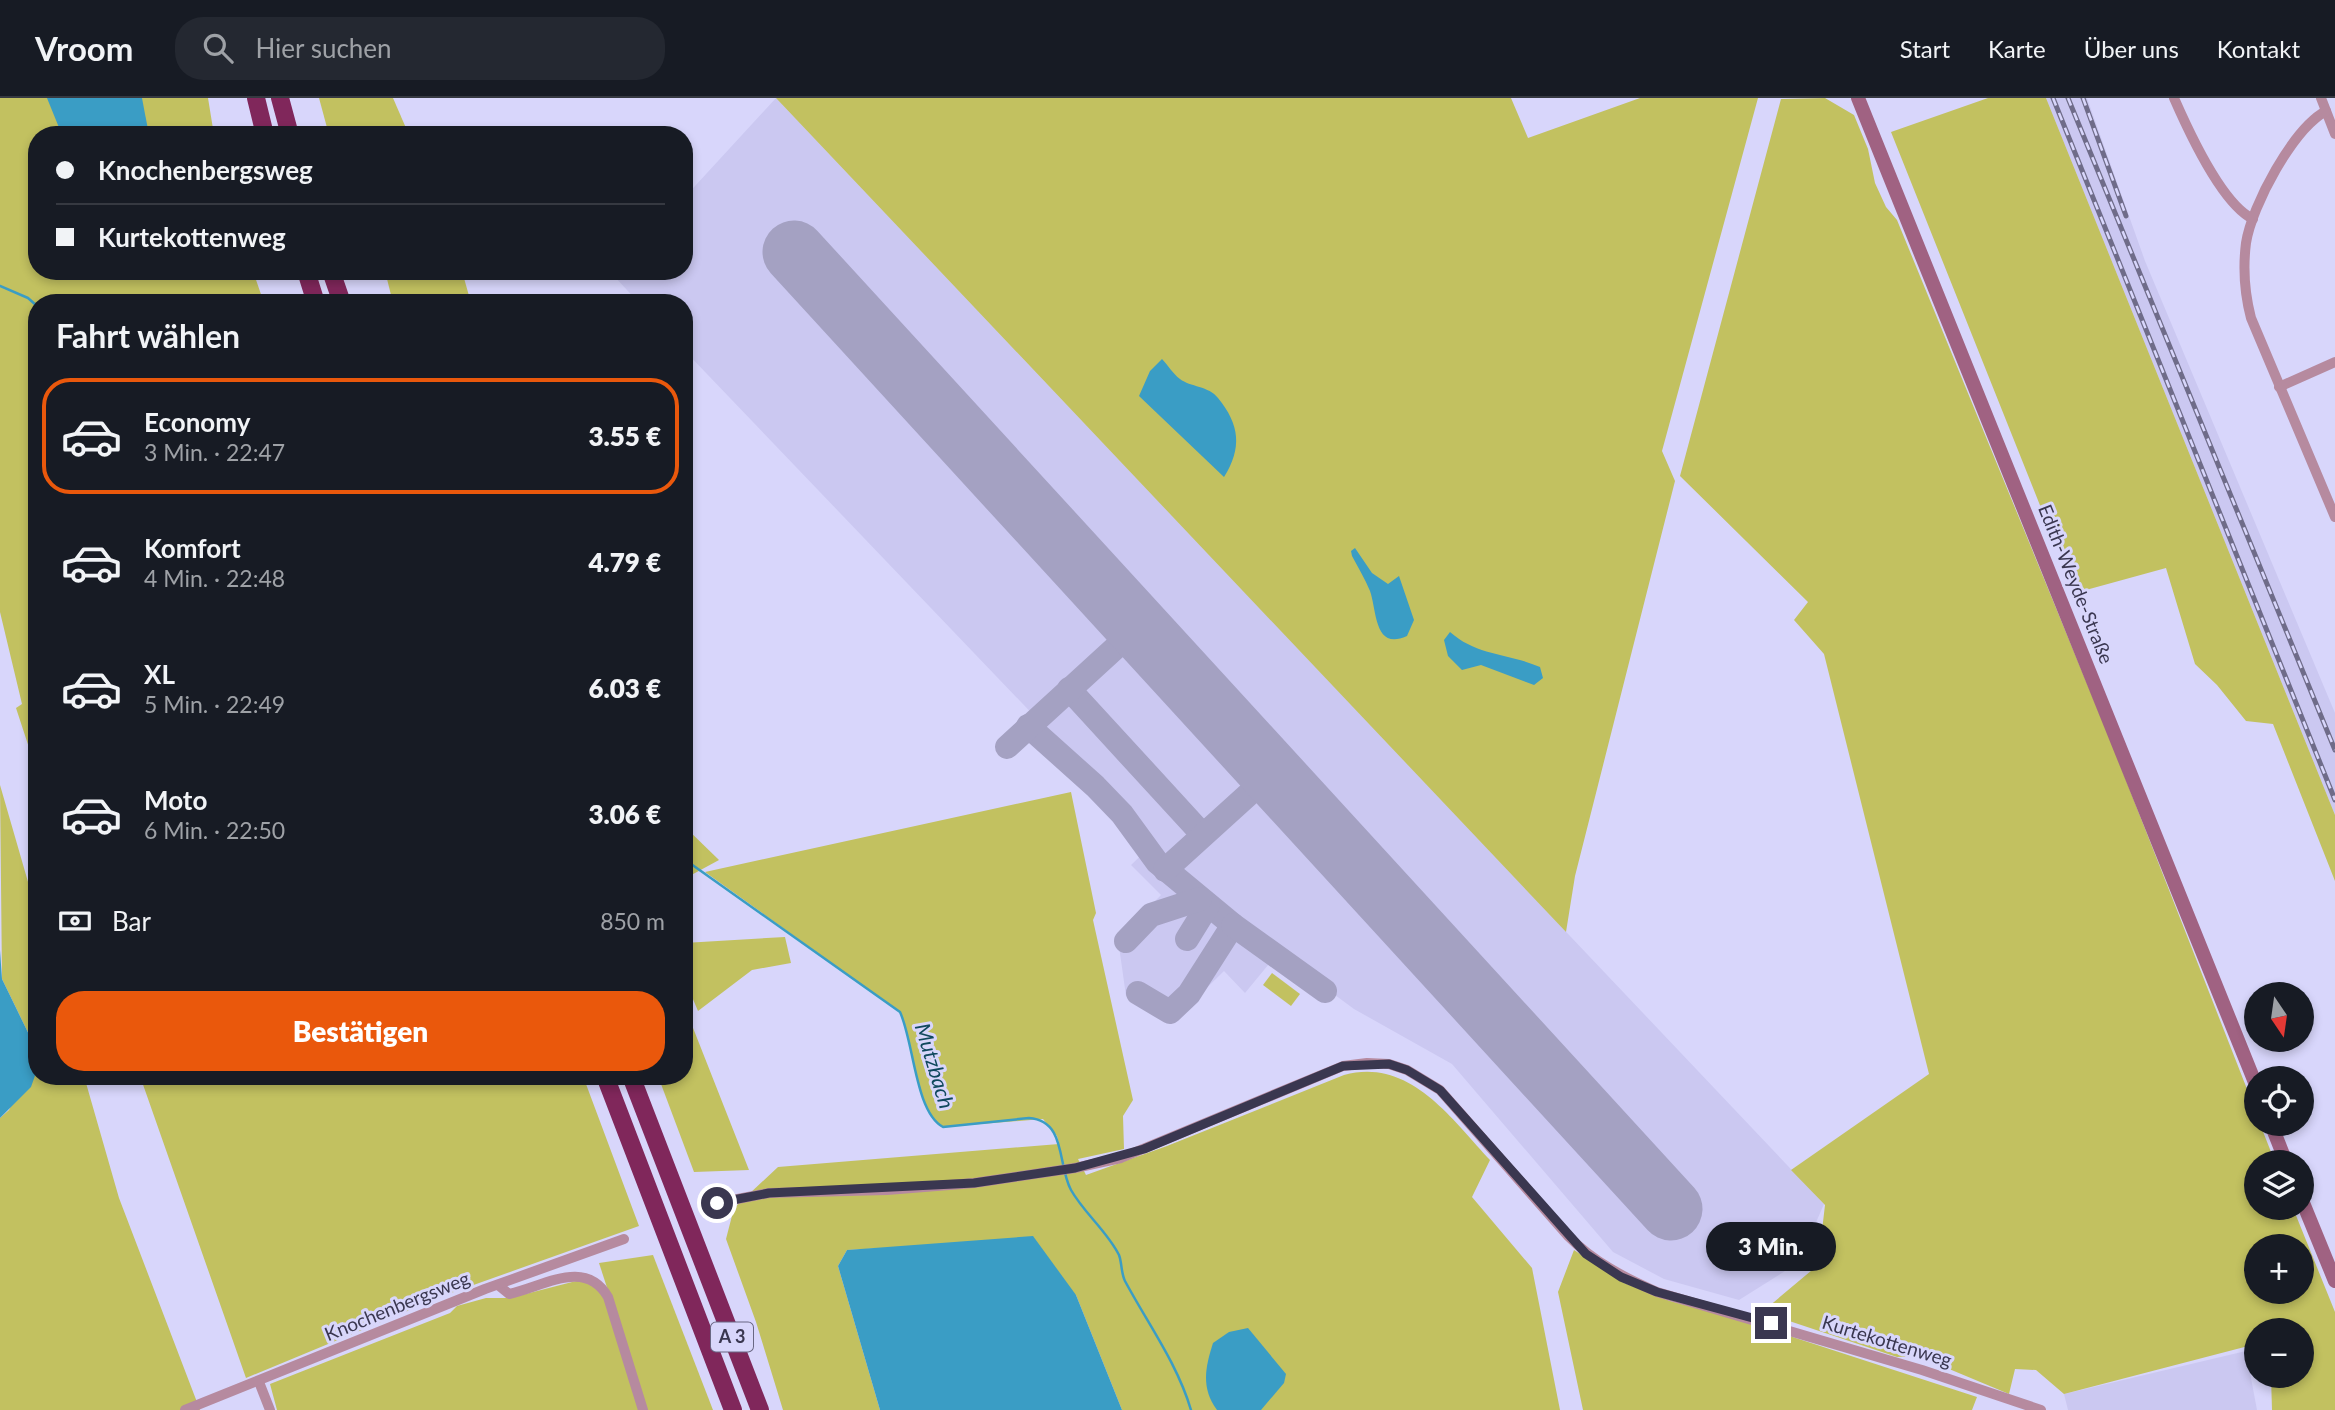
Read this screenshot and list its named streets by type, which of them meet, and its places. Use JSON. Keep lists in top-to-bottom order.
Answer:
{
  "streets": {
    "highway": ["A 3"],
    "street": ["Edith-Weyde-Straße", "Knochenbergsweg", "Kurtekottenweg"]
  },
  "water": ["Mutzbach"],
  "north": "bottom",
  "page": {
    "header": "Vroom",
    "search": "Hier suchen",
    "nav": [
      "Start",
      "Karte",
      "Über uns",
      "Kontakt"
    ],
    "banner": ["Knochenbergsweg", "Kurtekottenweg"],
    "heading": "Fahrt wählen",
    "list": [
      {
        "name": "Economy",
        "note": "3 Min. · 22:47",
        "value": "3.55 €"
      },
      {
        "name": "Komfort",
        "note": "4 Min. · 22:48",
        "value": "4.79 €"
      },
      {
        "name": "XL",
        "note": "5 Min. · 22:49",
        "value": "6.03 €"
      },
      {
        "name": "Moto",
        "note": "6 Min. · 22:50",
        "value": "3.06 €"
      }
    ],
    "pay": ["Bar", "850 m"],
    "buttons": "Bestätigen",
    "map_buttons": ["+", "−"],
    "bubble": "3 Min."
  }
}
